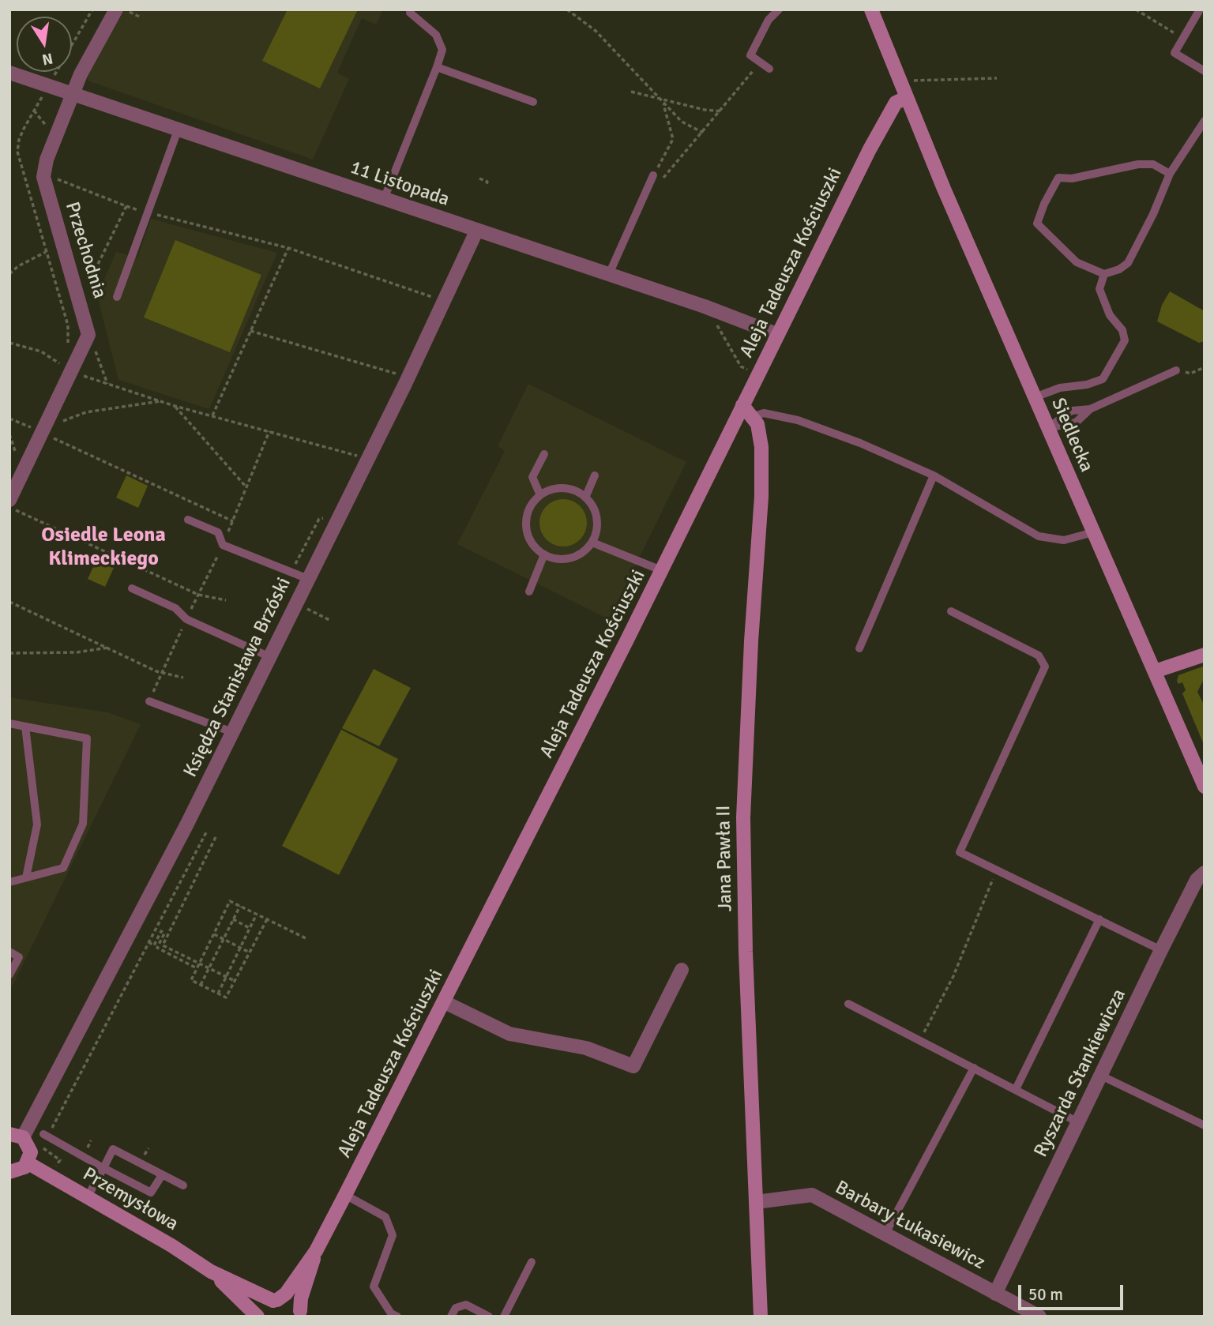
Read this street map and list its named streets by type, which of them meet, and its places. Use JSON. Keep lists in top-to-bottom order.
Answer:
{
  "streets": {
    "street": [
      "11 Listopada",
      "Przechodnia",
      "Aleja Tadeusza Kościuszki",
      "Siedlecka",
      "Księdza Stanisława Brzóski",
      "Jana Pawła II",
      "Ryszarda Stankiewicza",
      "Przemysłowa",
      "Barbary Łukasiewicz"
    ]
  },
  "crossings": [
    ["11 Listopada", "Aleja Tadeusza Kościuszki"],
    ["11 Listopada", "Księdza Stanisława Brzóski"],
    ["Aleja Tadeusza Kościuszki", "Siedlecka"],
    ["Aleja Tadeusza Kościuszki", "Jana Pawła II"],
    ["Jana Pawła II", "Barbary Łukasiewicz"],
    ["Ryszarda Stankiewicza", "Barbary Łukasiewicz"]
  ],
  "districts": ["Osiedle Leona Klimeckiego"],
  "scale_bar": "50 m",
  "north": "bottom"
}
